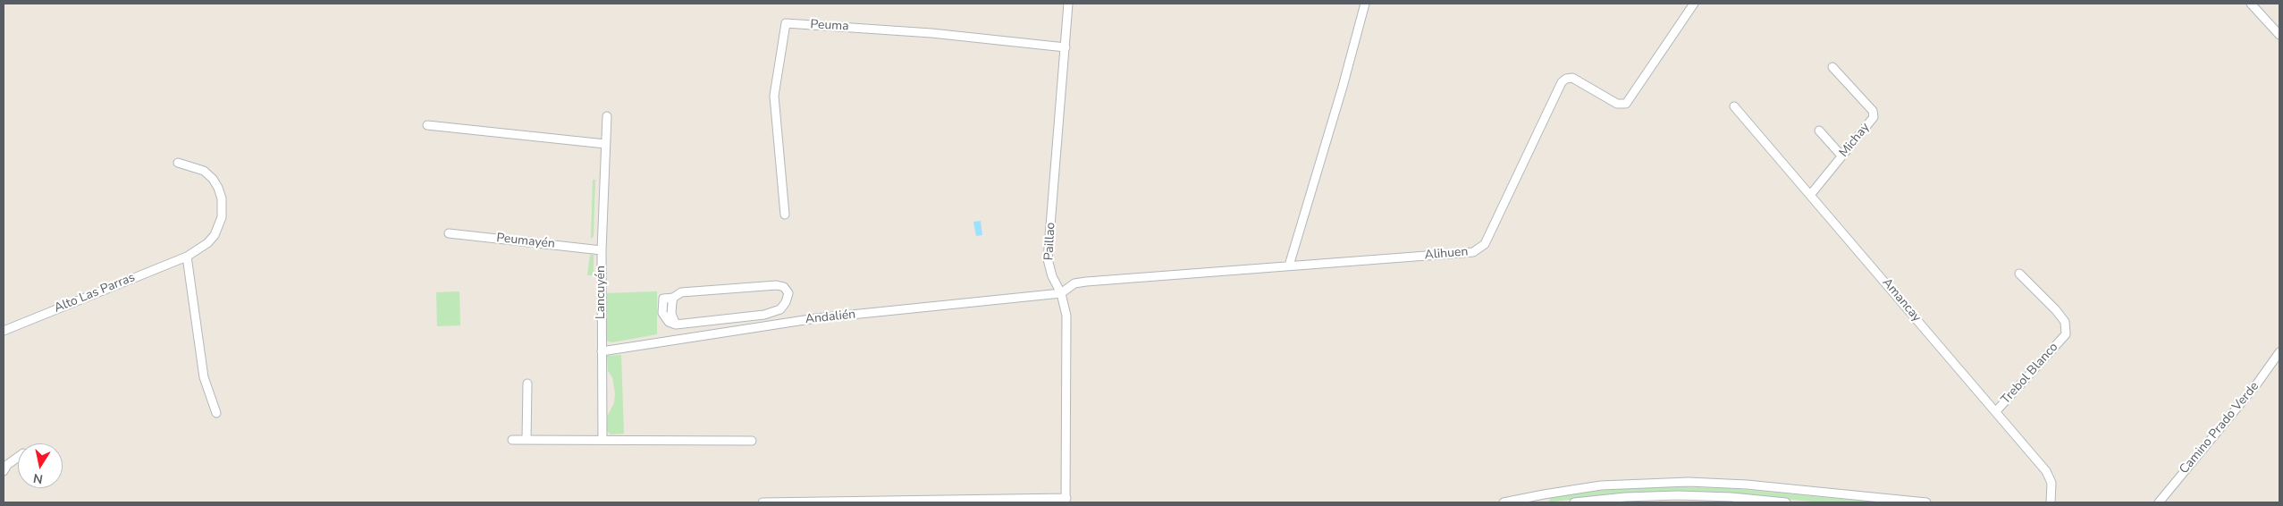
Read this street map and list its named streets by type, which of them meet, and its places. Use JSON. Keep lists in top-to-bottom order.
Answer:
{
  "streets": {
    "street": [
      "Peuma",
      "Michay",
      "Peumayén",
      "Paillao",
      "Alihuen",
      "Lancuyén",
      "Alto Las Parras",
      "Amancay",
      "Andalién",
      "Trebol Blanco",
      "Camino Prado Verde"
    ]
  },
  "crossings": [
    ["Peuma", "Paillao"],
    ["Michay", "Amancay"],
    ["Peumayén", "Lancuyén"],
    ["Paillao", "Alihuen"],
    ["Paillao", "Andalién"],
    ["Alihuen", "Andalién"],
    ["Lancuyén", "Andalién"],
    ["Amancay", "Trebol Blanco"]
  ],
  "north": "bottom"
}
